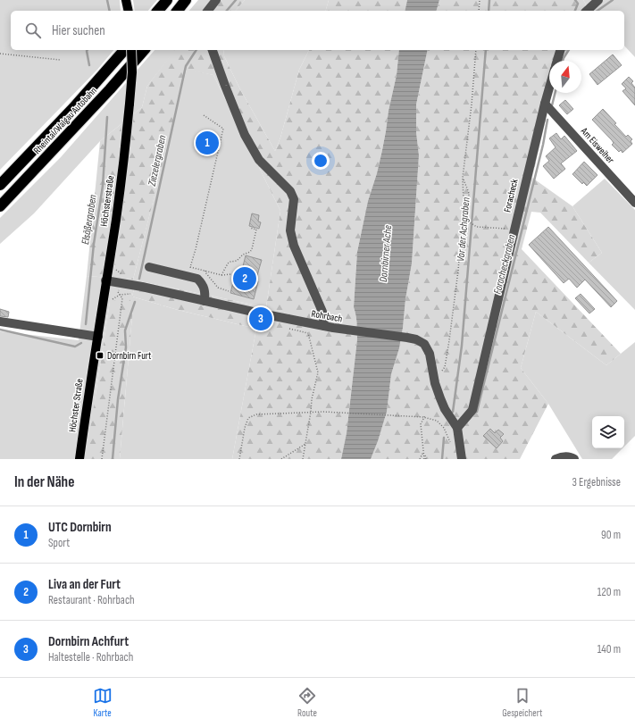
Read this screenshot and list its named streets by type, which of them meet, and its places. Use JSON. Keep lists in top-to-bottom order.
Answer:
{
  "streets": {
    "highway": ["Rheintal/Walgau Autobahn"],
    "main road": ["Höchsterstraße", "Höchster Straße"],
    "street": ["Am Eisweiher", "Foracheck", "Rohrbach"]
  },
  "crossings": [
    ["Am Eisweiher", "Foracheck"],
    ["Foracheck", "Rohrbach"],
    ["Höchsterstraße", "Rohrbach"],
    ["Höchsterstraße", "Höchster Straße"]
  ],
  "water": [
    "Ziezelergraben",
    "Elsäßergraben",
    "Vor der Achgraben",
    "Dornbirner Ache",
    "Foracheckgraben"
  ],
  "places": {
    "transit": ["Dornbirn Furt"]
  },
  "north": "top",
  "page": {
    "search": "Hier suchen",
    "pins": ["1", "2", "3"],
    "heading": ["In der Nähe", "3 Ergebnisse"],
    "list": [
      {
        "mark": "1",
        "name": "UTC Dornbirn",
        "note": "Sport",
        "value": "90 m"
      },
      {
        "mark": "2",
        "name": "Liva an der Furt",
        "note": "Restaurant · Rohrbach",
        "value": "120 m"
      },
      {
        "mark": "3",
        "name": "Dornbirn Achfurt",
        "note": "Haltestelle · Rohrbach",
        "value": "140 m"
      }
    ],
    "nav": ["Karte", "Route", "Gespeichert"]
  }
}
